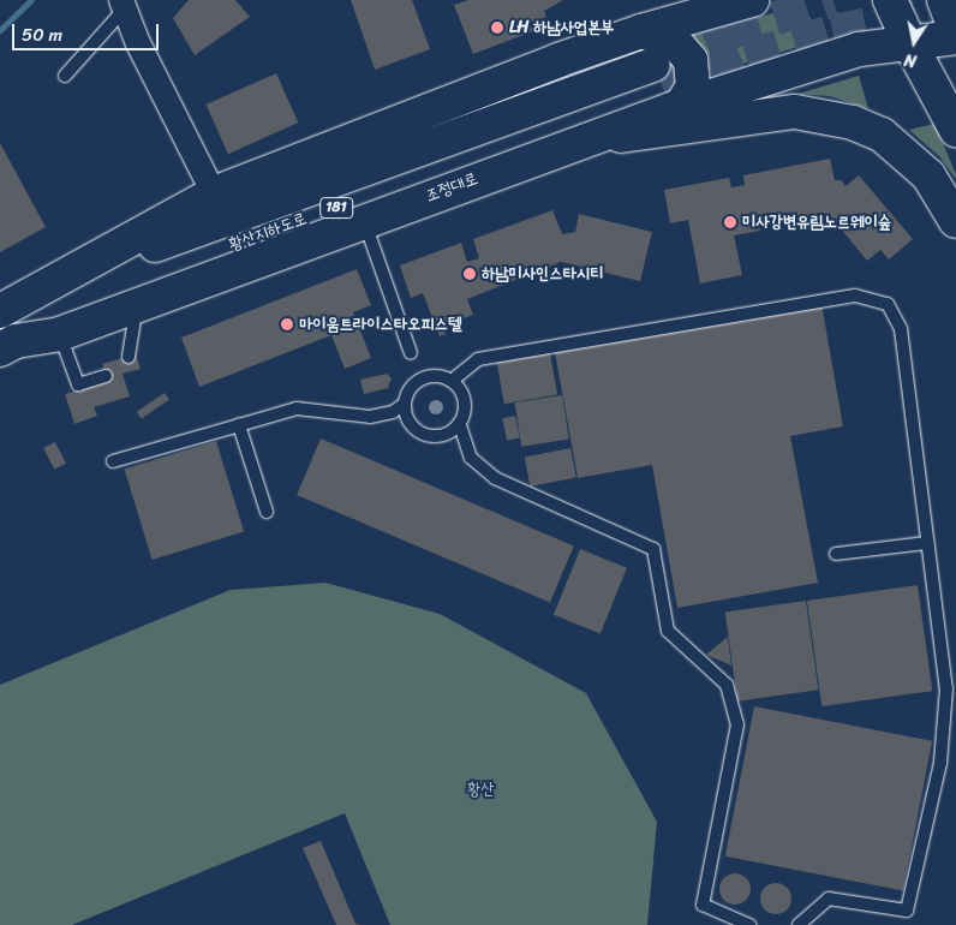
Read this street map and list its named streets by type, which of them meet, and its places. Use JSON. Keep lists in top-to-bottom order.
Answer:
{
  "streets": {
    "main road": ["조정대로", "181", "황산지하도로"]
  },
  "crossings": [
    ["조정대로", "황산지하도로"]
  ],
  "parks": ["황산"],
  "places": [
    "LH 하남사업본부",
    "미사강변유림노르웨이숲",
    "하남미사인스타시티",
    "마이움트라이스타오피스텔"
  ],
  "scale_bar": "50 m",
  "north": "bottom"
}
